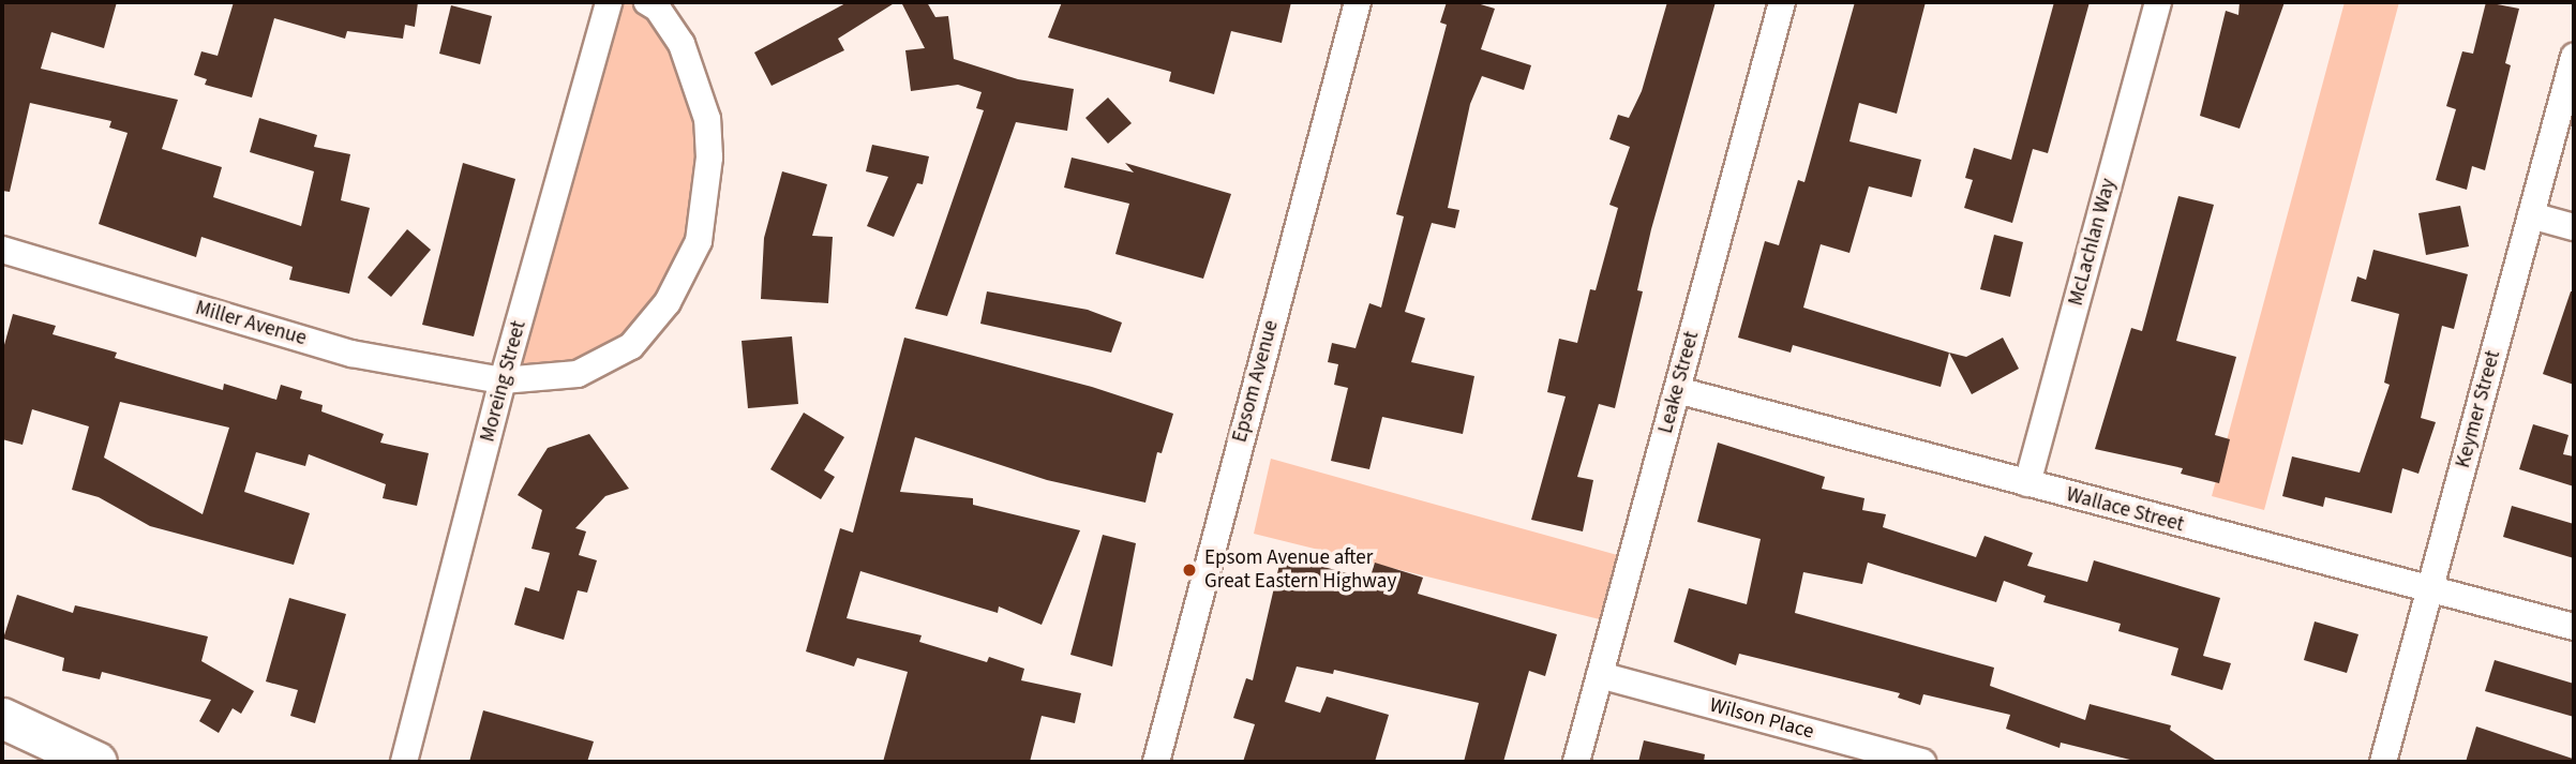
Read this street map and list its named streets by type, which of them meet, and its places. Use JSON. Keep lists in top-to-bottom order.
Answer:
{
  "streets": {
    "street": [
      "McLachlan Way",
      "Miller Avenue",
      "Moreing Street",
      "Epsom Avenue",
      "Leake Street",
      "Keymer Street",
      "Wallace Street",
      "Wilson Place"
    ]
  },
  "crossings": [
    ["McLachlan Way", "Wallace Street"],
    ["Miller Avenue", "Moreing Street"],
    ["Leake Street", "Wallace Street"],
    ["Leake Street", "Wilson Place"],
    ["Keymer Street", "Wallace Street"]
  ],
  "places": ["Epsom Avenue after Great Eastern Highway"]
}
